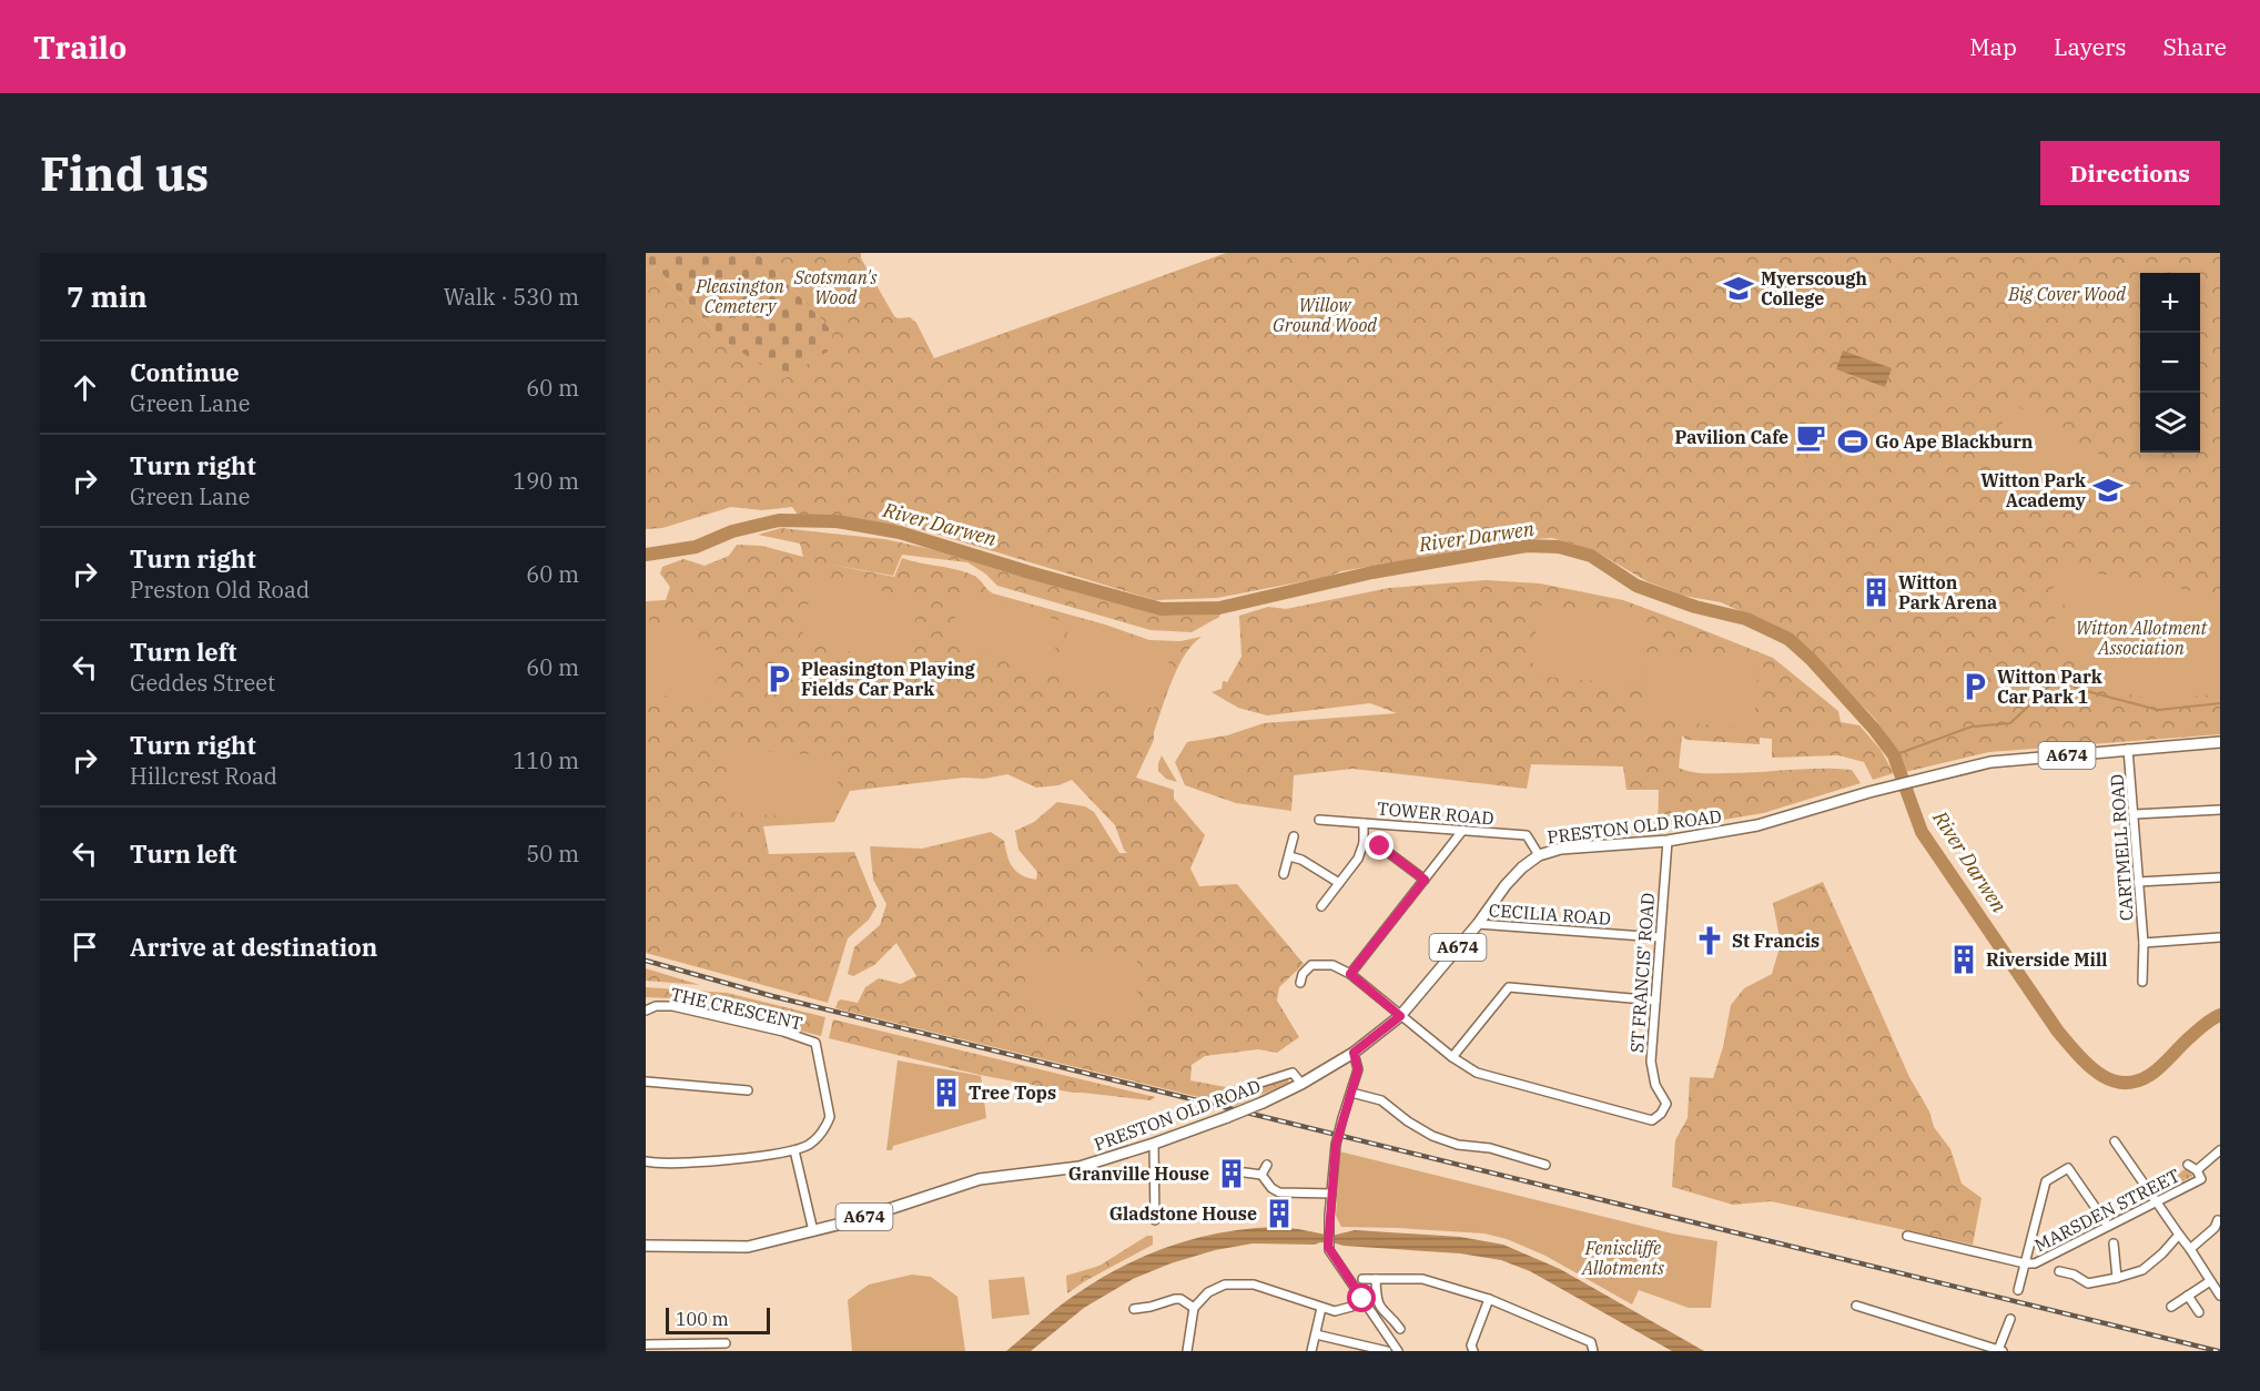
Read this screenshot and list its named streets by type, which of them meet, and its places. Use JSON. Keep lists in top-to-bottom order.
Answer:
{
  "streets": {
    "main road": ["A674", "PRESTON OLD ROAD"],
    "street": [
      "TOWER ROAD",
      "CARTMELL ROAD",
      "CECILIA ROAD",
      "ST FRANCIS' ROAD",
      "THE CRESCENT",
      "MARSDEN STREET"
    ]
  },
  "crossings": [
    ["TOWER ROAD", "PRESTON OLD ROAD"],
    ["PRESTON OLD ROAD", "CARTMELL ROAD"],
    ["PRESTON OLD ROAD", "CECILIA ROAD"],
    ["PRESTON OLD ROAD", "ST FRANCIS' ROAD"],
    ["CECILIA ROAD", "ST FRANCIS' ROAD"]
  ],
  "water": ["River Darwen"],
  "parks": [
    "Scotsman's Wood",
    "Pleasington Cemetery",
    "Big Cover Wood",
    "Willow Ground Wood",
    "Witton Allotment Association",
    "Feniscliffe Allotments"
  ],
  "places": {
    "school or university": ["Myerscough College", "Witton Park Academy"],
    "cafe": ["Pavilion Cafe"],
    "sports": ["Go Ape Blackburn"],
    "building": [
      "Witton Park Arena",
      "Riverside Mill",
      "Tree Tops",
      "Granville House",
      "Gladstone House"
    ],
    "parking": ["Pleasington Playing Fields Car Park", "Witton Park Car Park 1"],
    "church": ["St Francis"]
  },
  "scale_bar": "100 m",
  "page": {
    "header": "Trailo",
    "nav": ["Map", "Layers", "Share"],
    "buttons": "Directions",
    "title": "Find us",
    "heading": ["7 min", "Walk · 530 m"],
    "map_buttons": ["+", "−"],
    "list": [
      ["Continue", "Green Lane", "60 m"],
      ["Turn right", "Green Lane", "190 m"],
      ["Turn right", "Preston Old Road", "60 m"],
      ["Turn left", "Geddes Street", "60 m"],
      ["Turn right", "Hillcrest Road", "110 m"],
      ["Turn left", "50 m"],
      "Arrive at destination"
    ],
    "scale": "100 m"
  }
}
